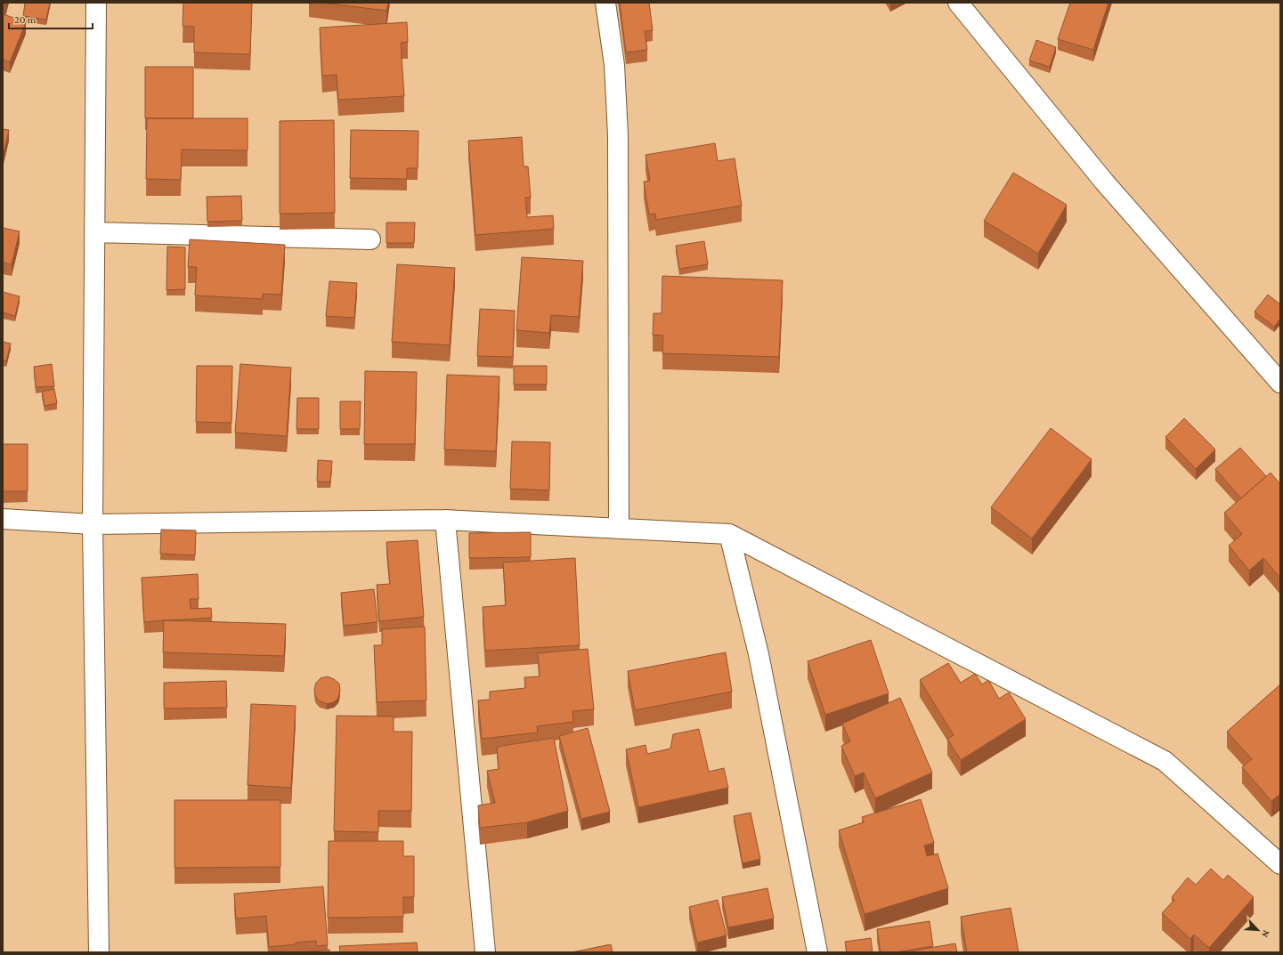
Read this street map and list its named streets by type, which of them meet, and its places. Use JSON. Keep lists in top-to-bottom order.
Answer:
{
  "scale_bar": "20 m",
  "north": "bottom right"
}
